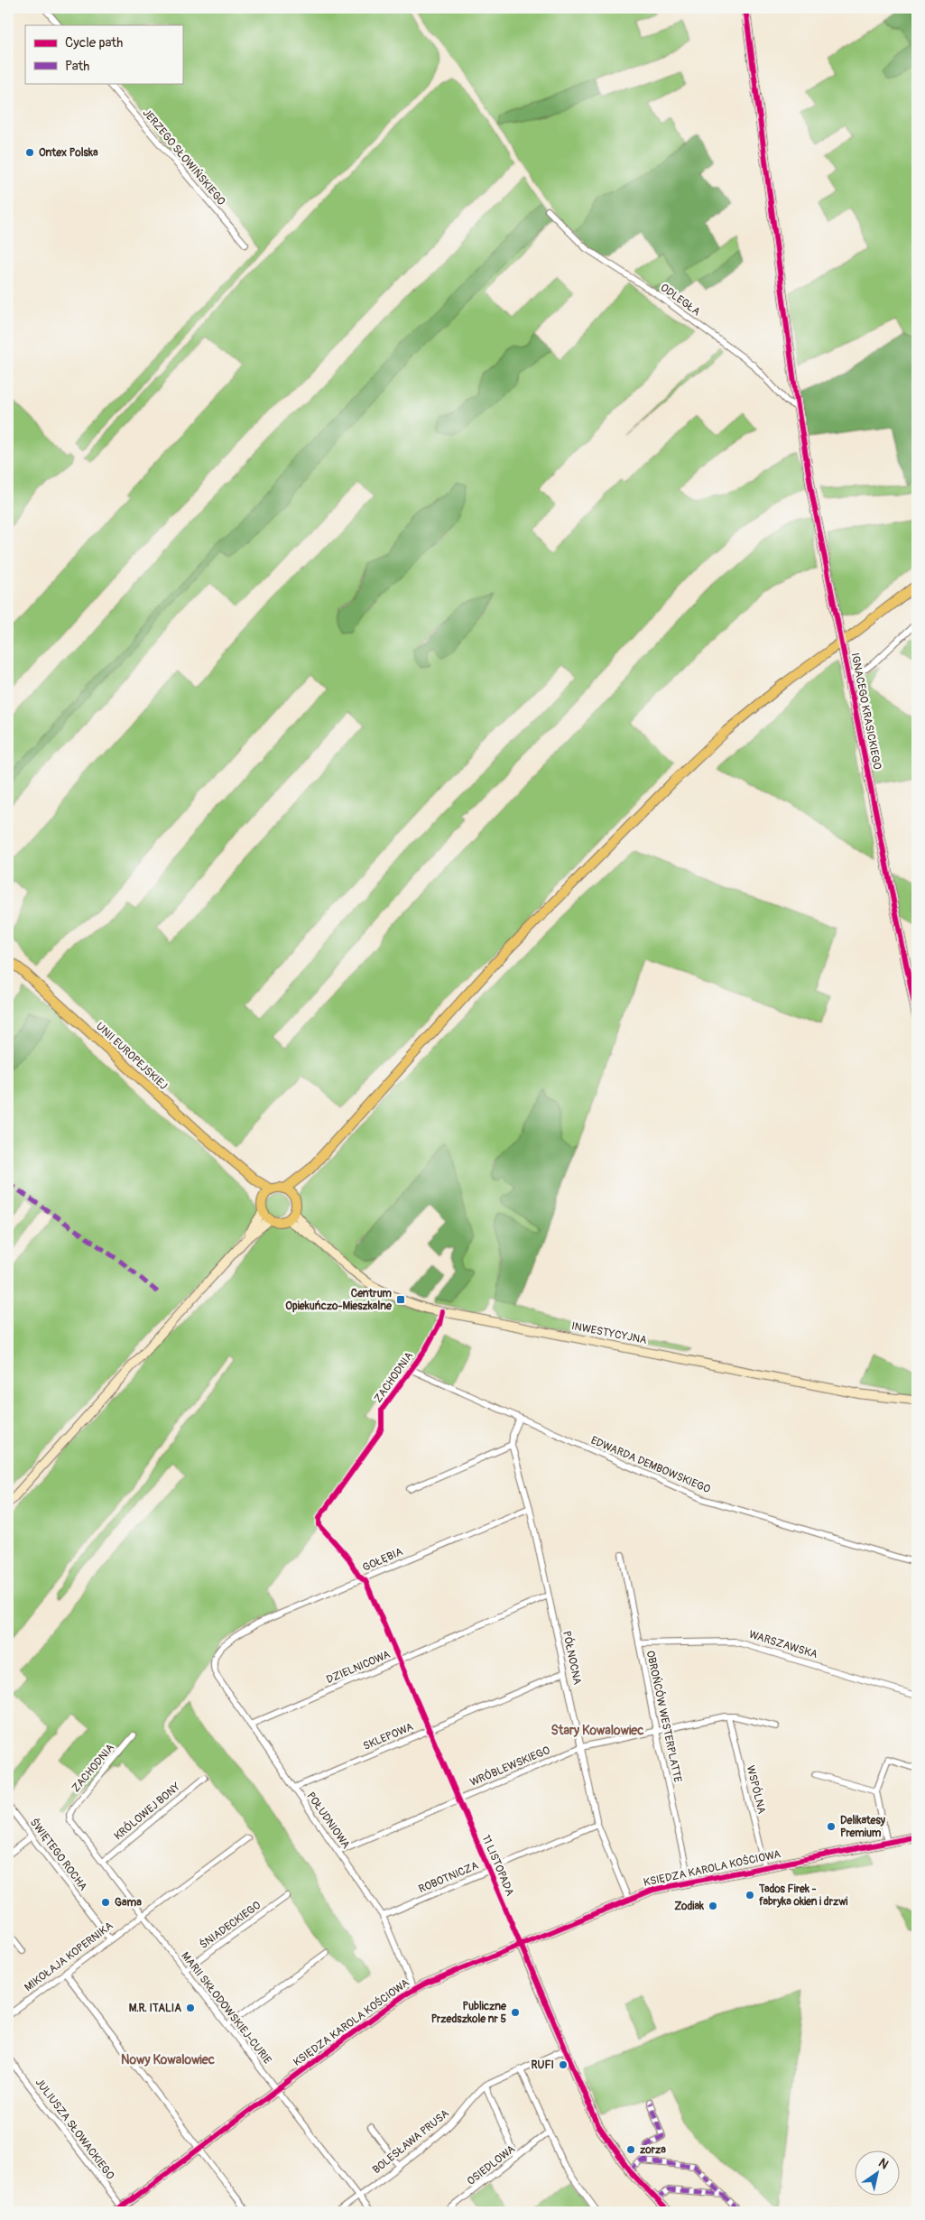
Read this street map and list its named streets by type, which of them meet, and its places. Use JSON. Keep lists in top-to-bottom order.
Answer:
{
  "streets": {
    "main road": ["UNII EUROPEJSKIEJ"],
    "street": [
      "JERZEGO SŁOWIŃSKIEGO",
      "ODLEGŁA",
      "IGNACEGO KRASICKIEGO",
      "INWESTYCYJNA",
      "ZACHODNIA",
      "EDWARDA DEMBOWSKIEGO",
      "GOŁĘBIA",
      "WARSZAWSKA",
      "PÓŁNOCNA",
      "DZIELNICOWA",
      "OBROŃCÓW WESTERPLATTE",
      "SKLEPOWA",
      "WRÓBLEWSKIEGO",
      "WSPÓLNA",
      "KRÓLOWEJ BONY",
      "POŁUDNIOWA",
      "ŚWIĘTEGO ROCHA",
      "11 LISTOPADA",
      "KSIĘDZA KAROLA KOŚCIOWA",
      "ROBOTNICZA",
      "ŚNIADECKIEGO",
      "MIKOŁAJA KOPERNIKA",
      "MARII SKŁODOWSKIEJ-CURIE",
      "JULIUSZA SŁOWACKIEGO",
      "BOLESŁAWA PRUSA",
      "OSIEDLOWA"
    ]
  },
  "crossings": [
    ["ODLEGŁA", "IGNACEGO KRASICKIEGO"],
    ["UNII EUROPEJSKIEJ", "INWESTYCYJNA"],
    ["INWESTYCYJNA", "ZACHODNIA"],
    ["ZACHODNIA", "EDWARDA DEMBOWSKIEGO"],
    ["ZACHODNIA", "11 LISTOPADA"],
    ["ZACHODNIA", "MARII SKŁODOWSKIEJ-CURIE"],
    ["GOŁĘBIA", "PÓŁNOCNA"],
    ["GOŁĘBIA", "POŁUDNIOWA"],
    ["GOŁĘBIA", "11 LISTOPADA"],
    ["WARSZAWSKA", "OBROŃCÓW WESTERPLATTE"],
    ["PÓŁNOCNA", "DZIELNICOWA"],
    ["PÓŁNOCNA", "SKLEPOWA"],
    ["PÓŁNOCNA", "WRÓBLEWSKIEGO"],
    ["PÓŁNOCNA", "KSIĘDZA KAROLA KOŚCIOWA"],
    ["PÓŁNOCNA", "ROBOTNICZA"],
    ["DZIELNICOWA", "POŁUDNIOWA"],
    ["DZIELNICOWA", "11 LISTOPADA"],
    ["OBROŃCÓW WESTERPLATTE", "WRÓBLEWSKIEGO"],
    ["OBROŃCÓW WESTERPLATTE", "KSIĘDZA KAROLA KOŚCIOWA"],
    ["SKLEPOWA", "POŁUDNIOWA"],
    ["SKLEPOWA", "11 LISTOPADA"],
    ["WRÓBLEWSKIEGO", "WSPÓLNA"],
    ["WRÓBLEWSKIEGO", "POŁUDNIOWA"],
    ["WRÓBLEWSKIEGO", "11 LISTOPADA"],
    ["WSPÓLNA", "KSIĘDZA KAROLA KOŚCIOWA"],
    ["KRÓLOWEJ BONY", "MARII SKŁODOWSKIEJ-CURIE"],
    ["POŁUDNIOWA", "KSIĘDZA KAROLA KOŚCIOWA"],
    ["POŁUDNIOWA", "ROBOTNICZA"],
    ["ŚWIĘTEGO ROCHA", "MIKOŁAJA KOPERNIKA"],
    ["11 LISTOPADA", "KSIĘDZA KAROLA KOŚCIOWA"],
    ["11 LISTOPADA", "ROBOTNICZA"],
    ["11 LISTOPADA", "BOLESŁAWA PRUSA"],
    ["KSIĘDZA KAROLA KOŚCIOWA", "MARII SKŁODOWSKIEJ-CURIE"],
    ["KSIĘDZA KAROLA KOŚCIOWA", "JULIUSZA SŁOWACKIEGO"],
    ["ŚNIADECKIEGO", "MARII SKŁODOWSKIEJ-CURIE"],
    ["MIKOŁAJA KOPERNIKA", "MARII SKŁODOWSKIEJ-CURIE"],
    ["MARII SKŁODOWSKIEJ-CURIE", "BOLESŁAWA PRUSA"]
  ],
  "districts": ["Stary Kowalowiec", "Nowy Kowalowiec"],
  "places": {
    "other": [
      "Ontex Polska",
      "Delikatesy Premium",
      "Tados Firek - fabryka okien i drzwi",
      "Gama",
      "Zodiak",
      "M.R. ITALIA",
      "Publiczne Przedszkole nr 5",
      "RUFI",
      "zorza"
    ],
    "transit": ["Centrum Opiekuńczo-Mieszkalne"]
  },
  "legend": ["Cycle path", "Path"],
  "north": "top right"
}
